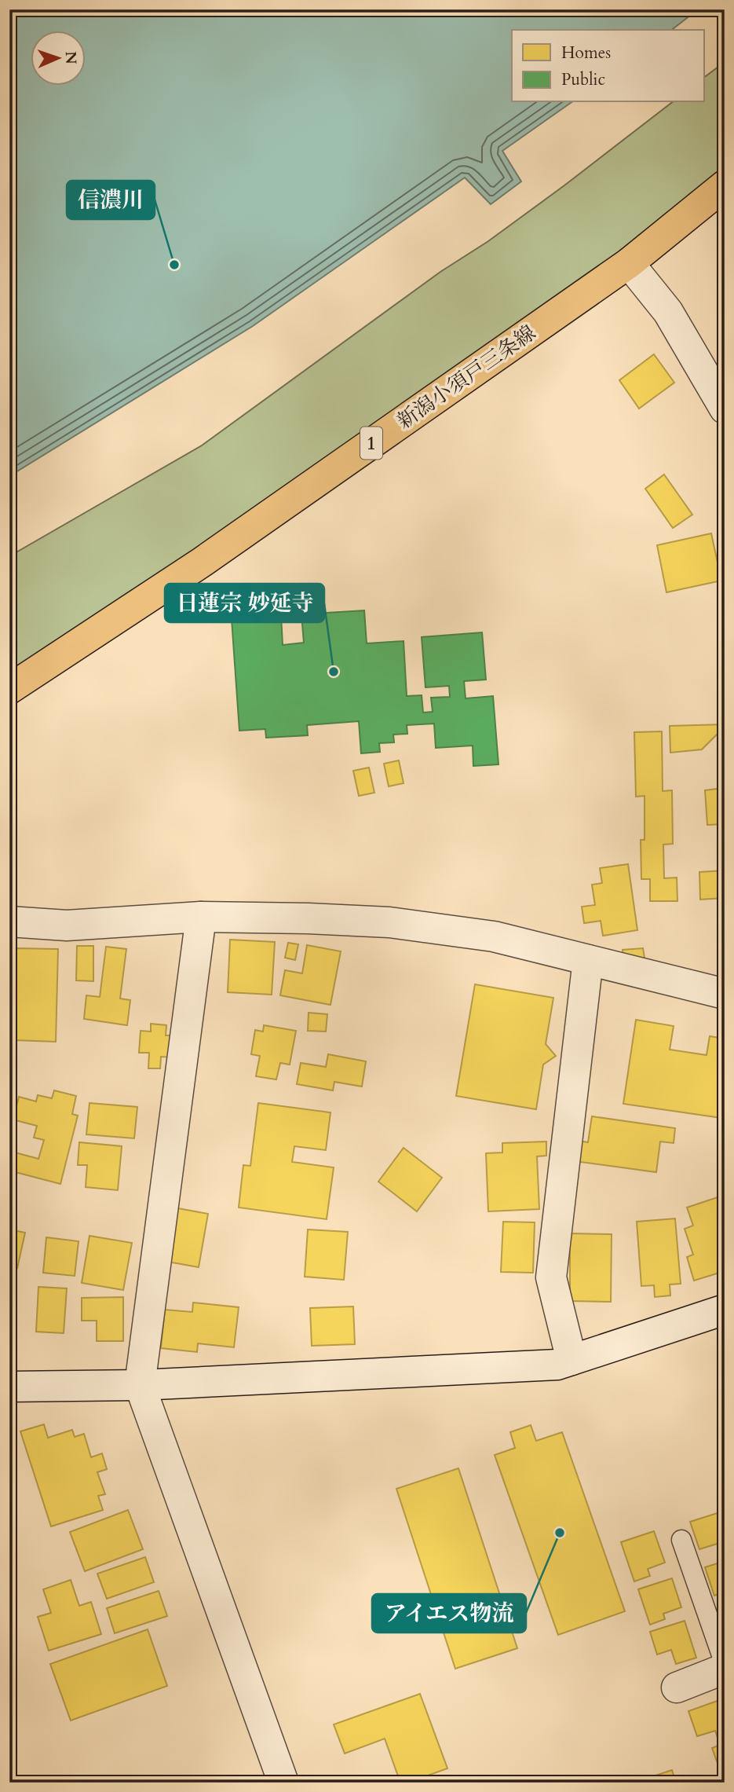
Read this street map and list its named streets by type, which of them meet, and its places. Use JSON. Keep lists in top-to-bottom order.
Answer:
{
  "streets": {
    "main road": ["新潟小須戸三条線", "1"]
  },
  "places": ["信濃川", "日蓮宗 妙延寺", "アイエス物流"],
  "legend": ["Homes", "Public"],
  "north": "right"
}
